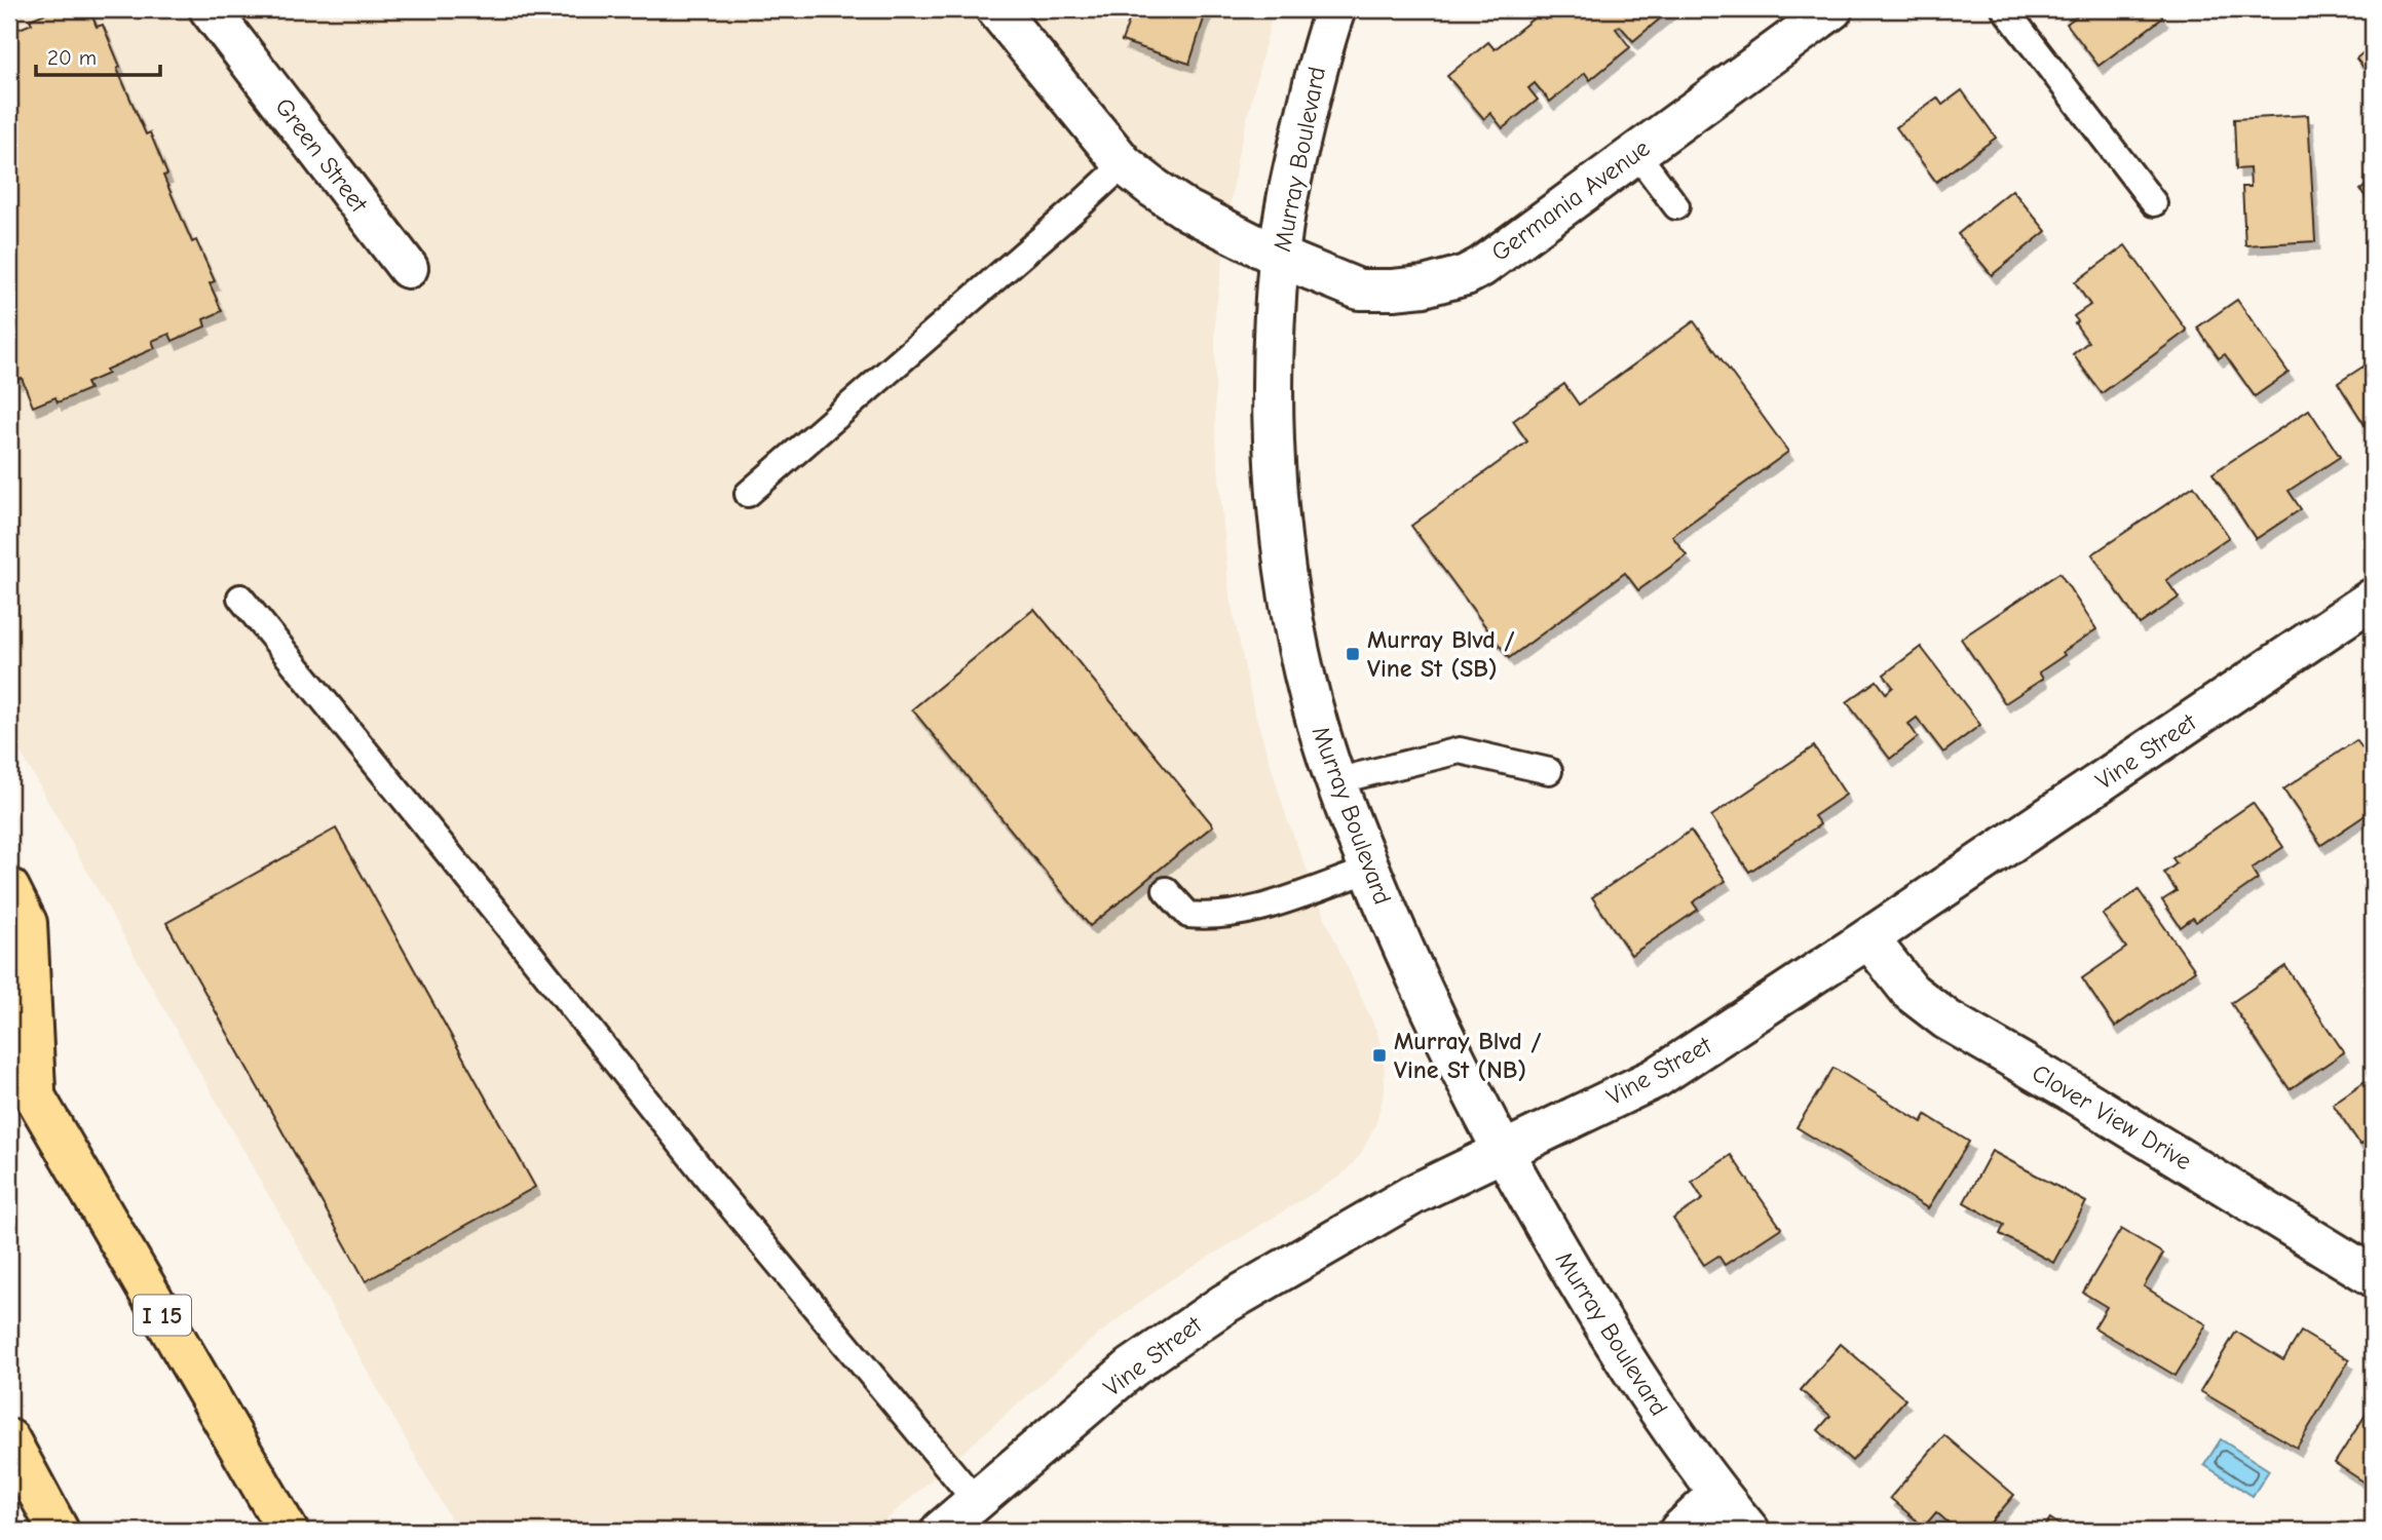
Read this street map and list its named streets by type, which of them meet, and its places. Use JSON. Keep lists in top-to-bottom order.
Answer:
{
  "streets": {
    "highway": ["I 15"],
    "street": [
      "Green Street",
      "Murray Boulevard",
      "Germania Avenue",
      "Vine Street",
      "Clover View Drive"
    ]
  },
  "crossings": [
    ["Murray Boulevard", "Germania Avenue"],
    ["Murray Boulevard", "Vine Street"],
    ["Vine Street", "Clover View Drive"]
  ],
  "places": {
    "transit": ["Murray Blvd / Vine St (SB)", "Murray Blvd / Vine St (NB)"]
  },
  "scale_bar": "20 m"
}
